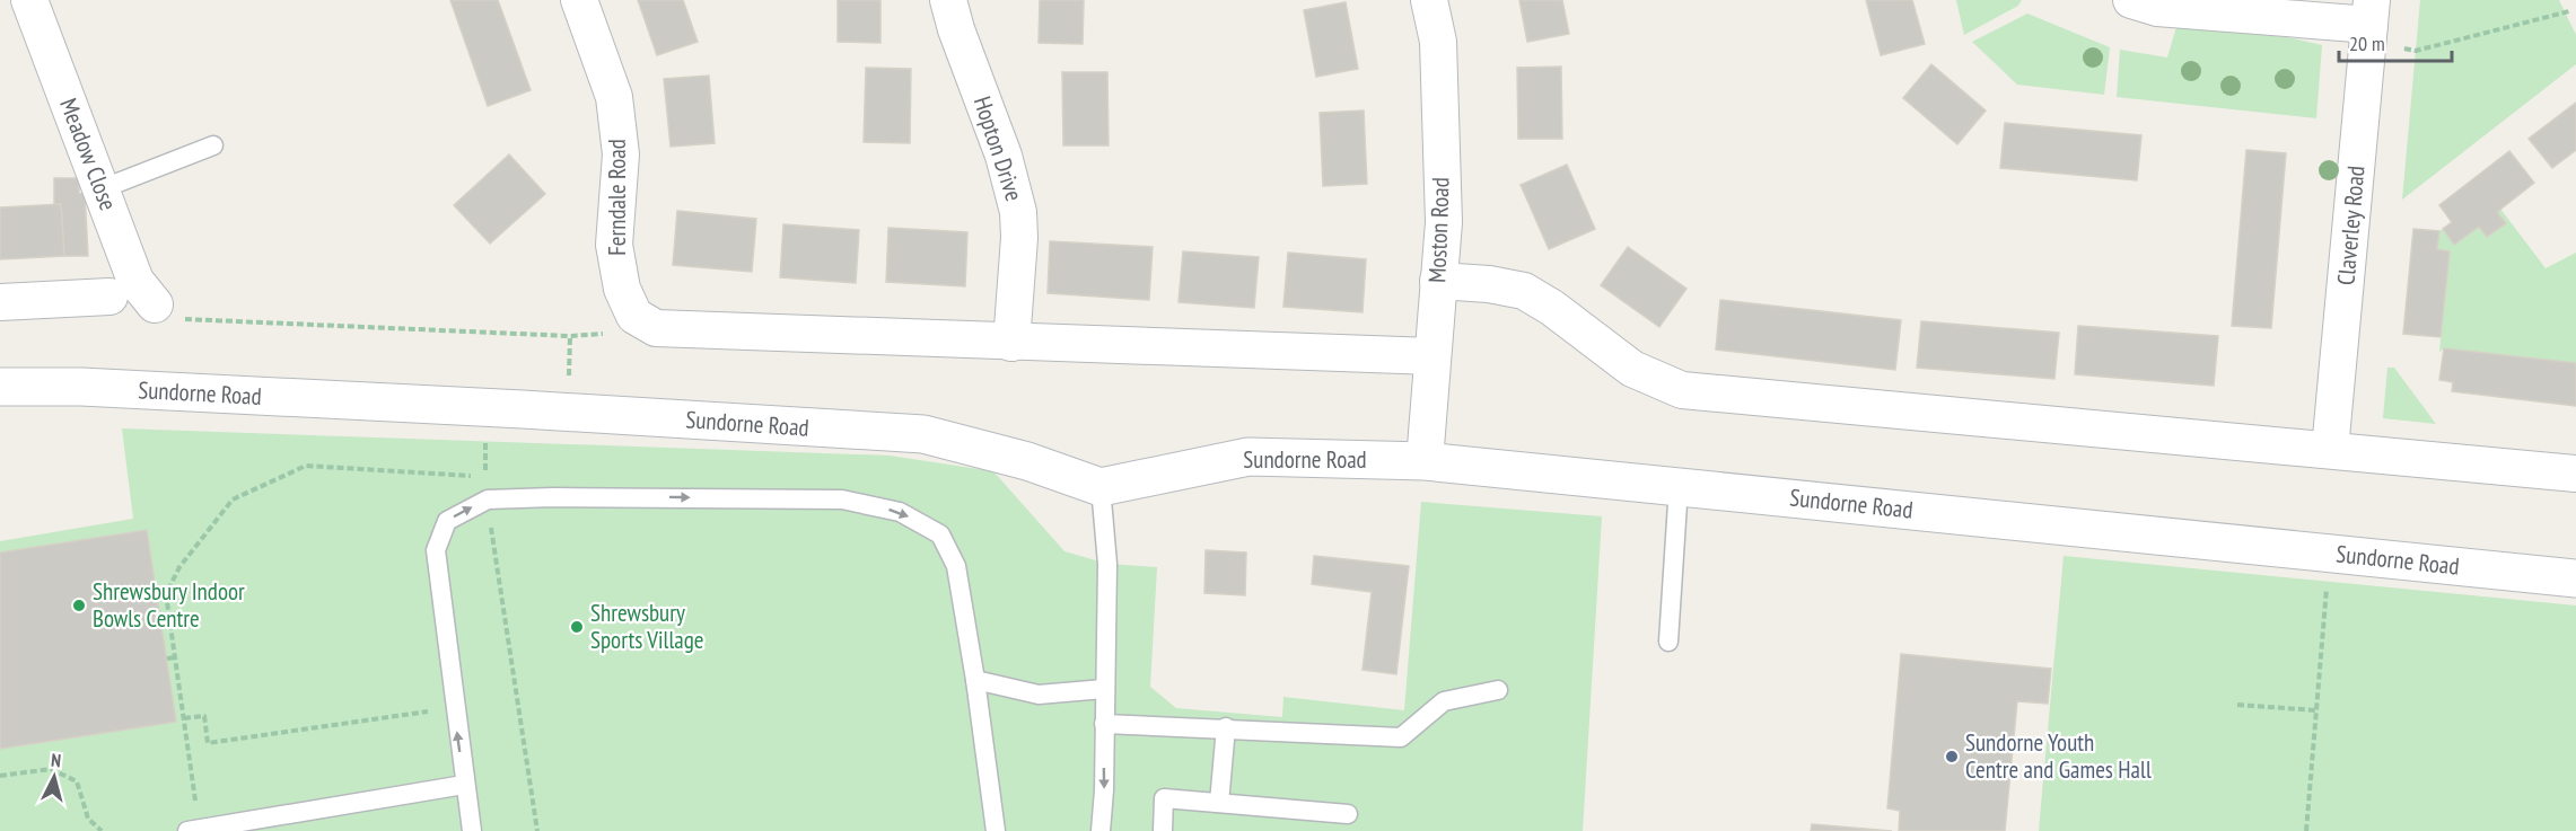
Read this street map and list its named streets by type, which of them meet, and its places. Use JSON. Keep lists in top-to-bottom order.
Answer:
{
  "streets": {
    "main road": ["Sundorne Road"],
    "street": [
      "Hopton Drive",
      "Meadow Close",
      "Ferndale Road",
      "Claverley Road",
      "Moston Road"
    ]
  },
  "crossings": [
    ["Moston Road", "Sundorne Road"]
  ],
  "places": ["Shrewsbury Indoor Bowls Centre", "Shrewsbury Sports Village", "Sundorne Youth Centre and Games Hall"],
  "scale_bar": "20 m",
  "north": "top"
}
